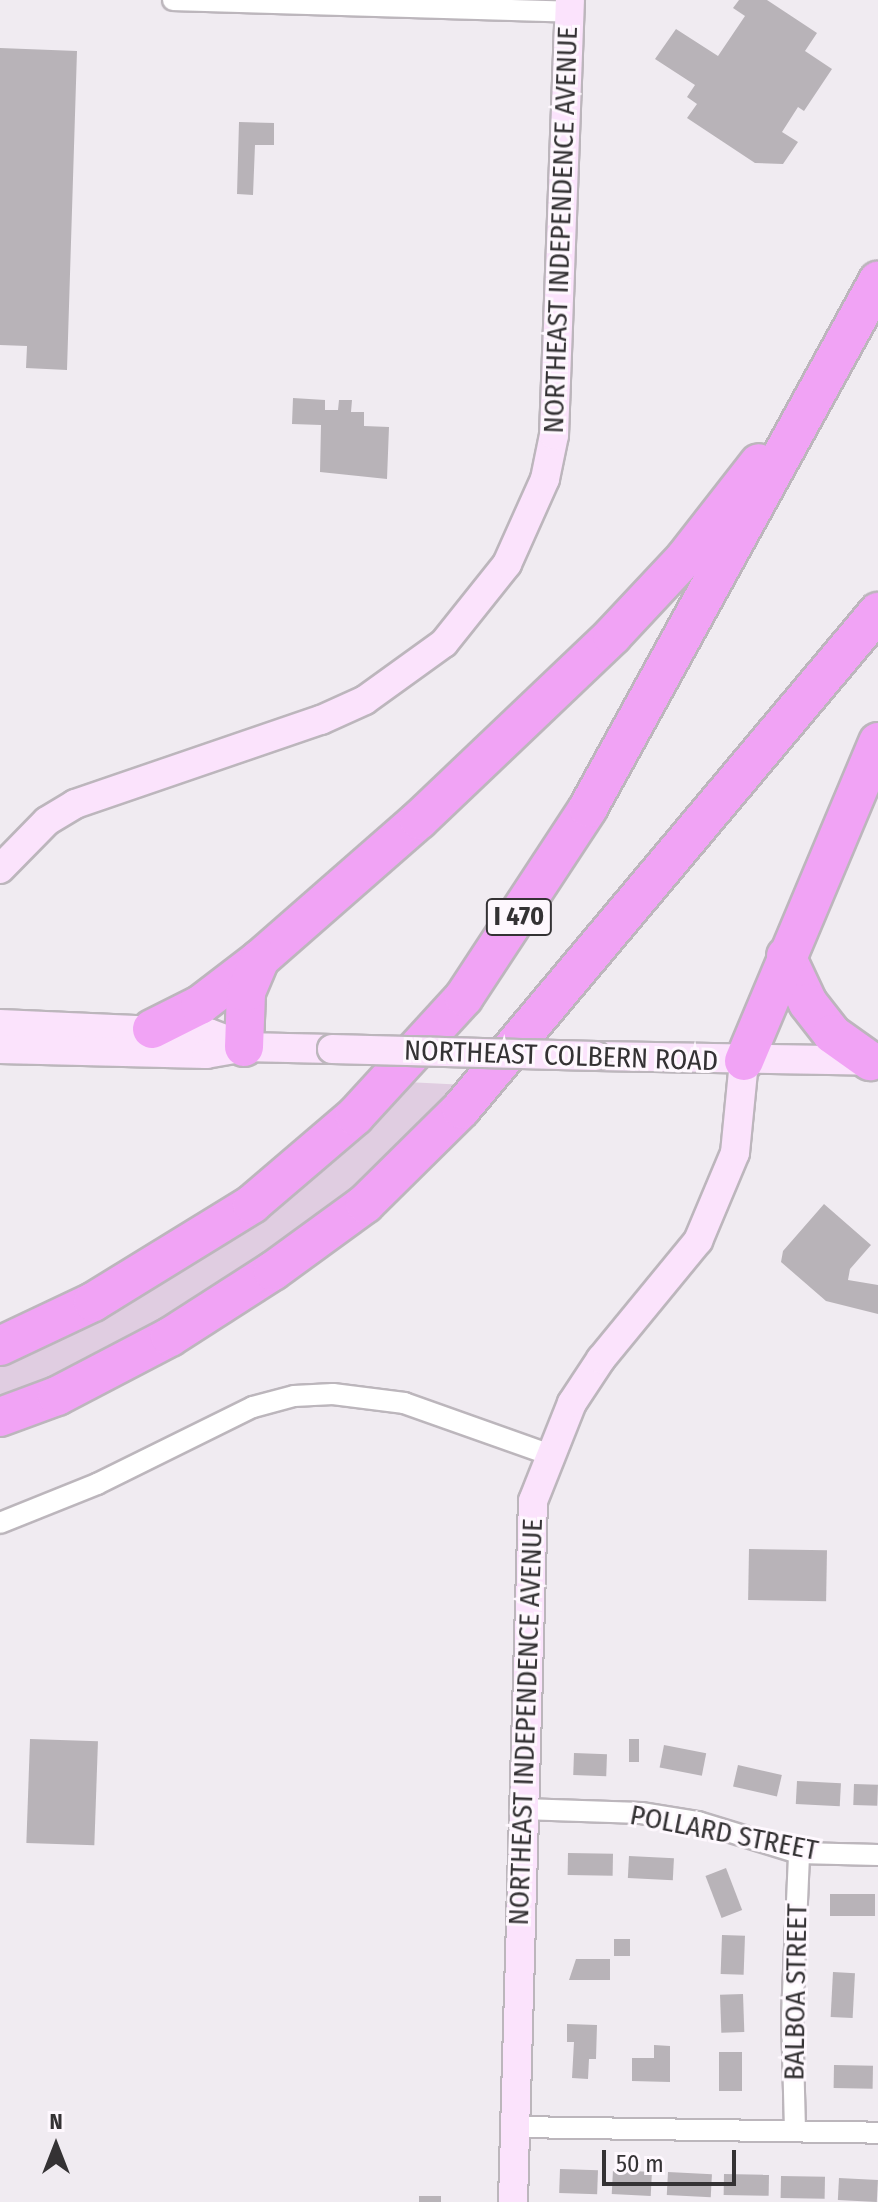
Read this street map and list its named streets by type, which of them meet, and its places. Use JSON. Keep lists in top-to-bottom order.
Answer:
{
  "streets": {
    "highway": ["I 470"],
    "street": [
      "NORTHEAST INDEPENDENCE AVENUE",
      "NORTHEAST COLBERN ROAD",
      "POLLARD STREET",
      "BALBOA STREET"
    ]
  },
  "crossings": [
    ["NORTHEAST INDEPENDENCE AVENUE", "NORTHEAST COLBERN ROAD"],
    ["NORTHEAST INDEPENDENCE AVENUE", "POLLARD STREET"],
    ["POLLARD STREET", "BALBOA STREET"]
  ],
  "scale_bar": "50 m",
  "north": "top"
}
